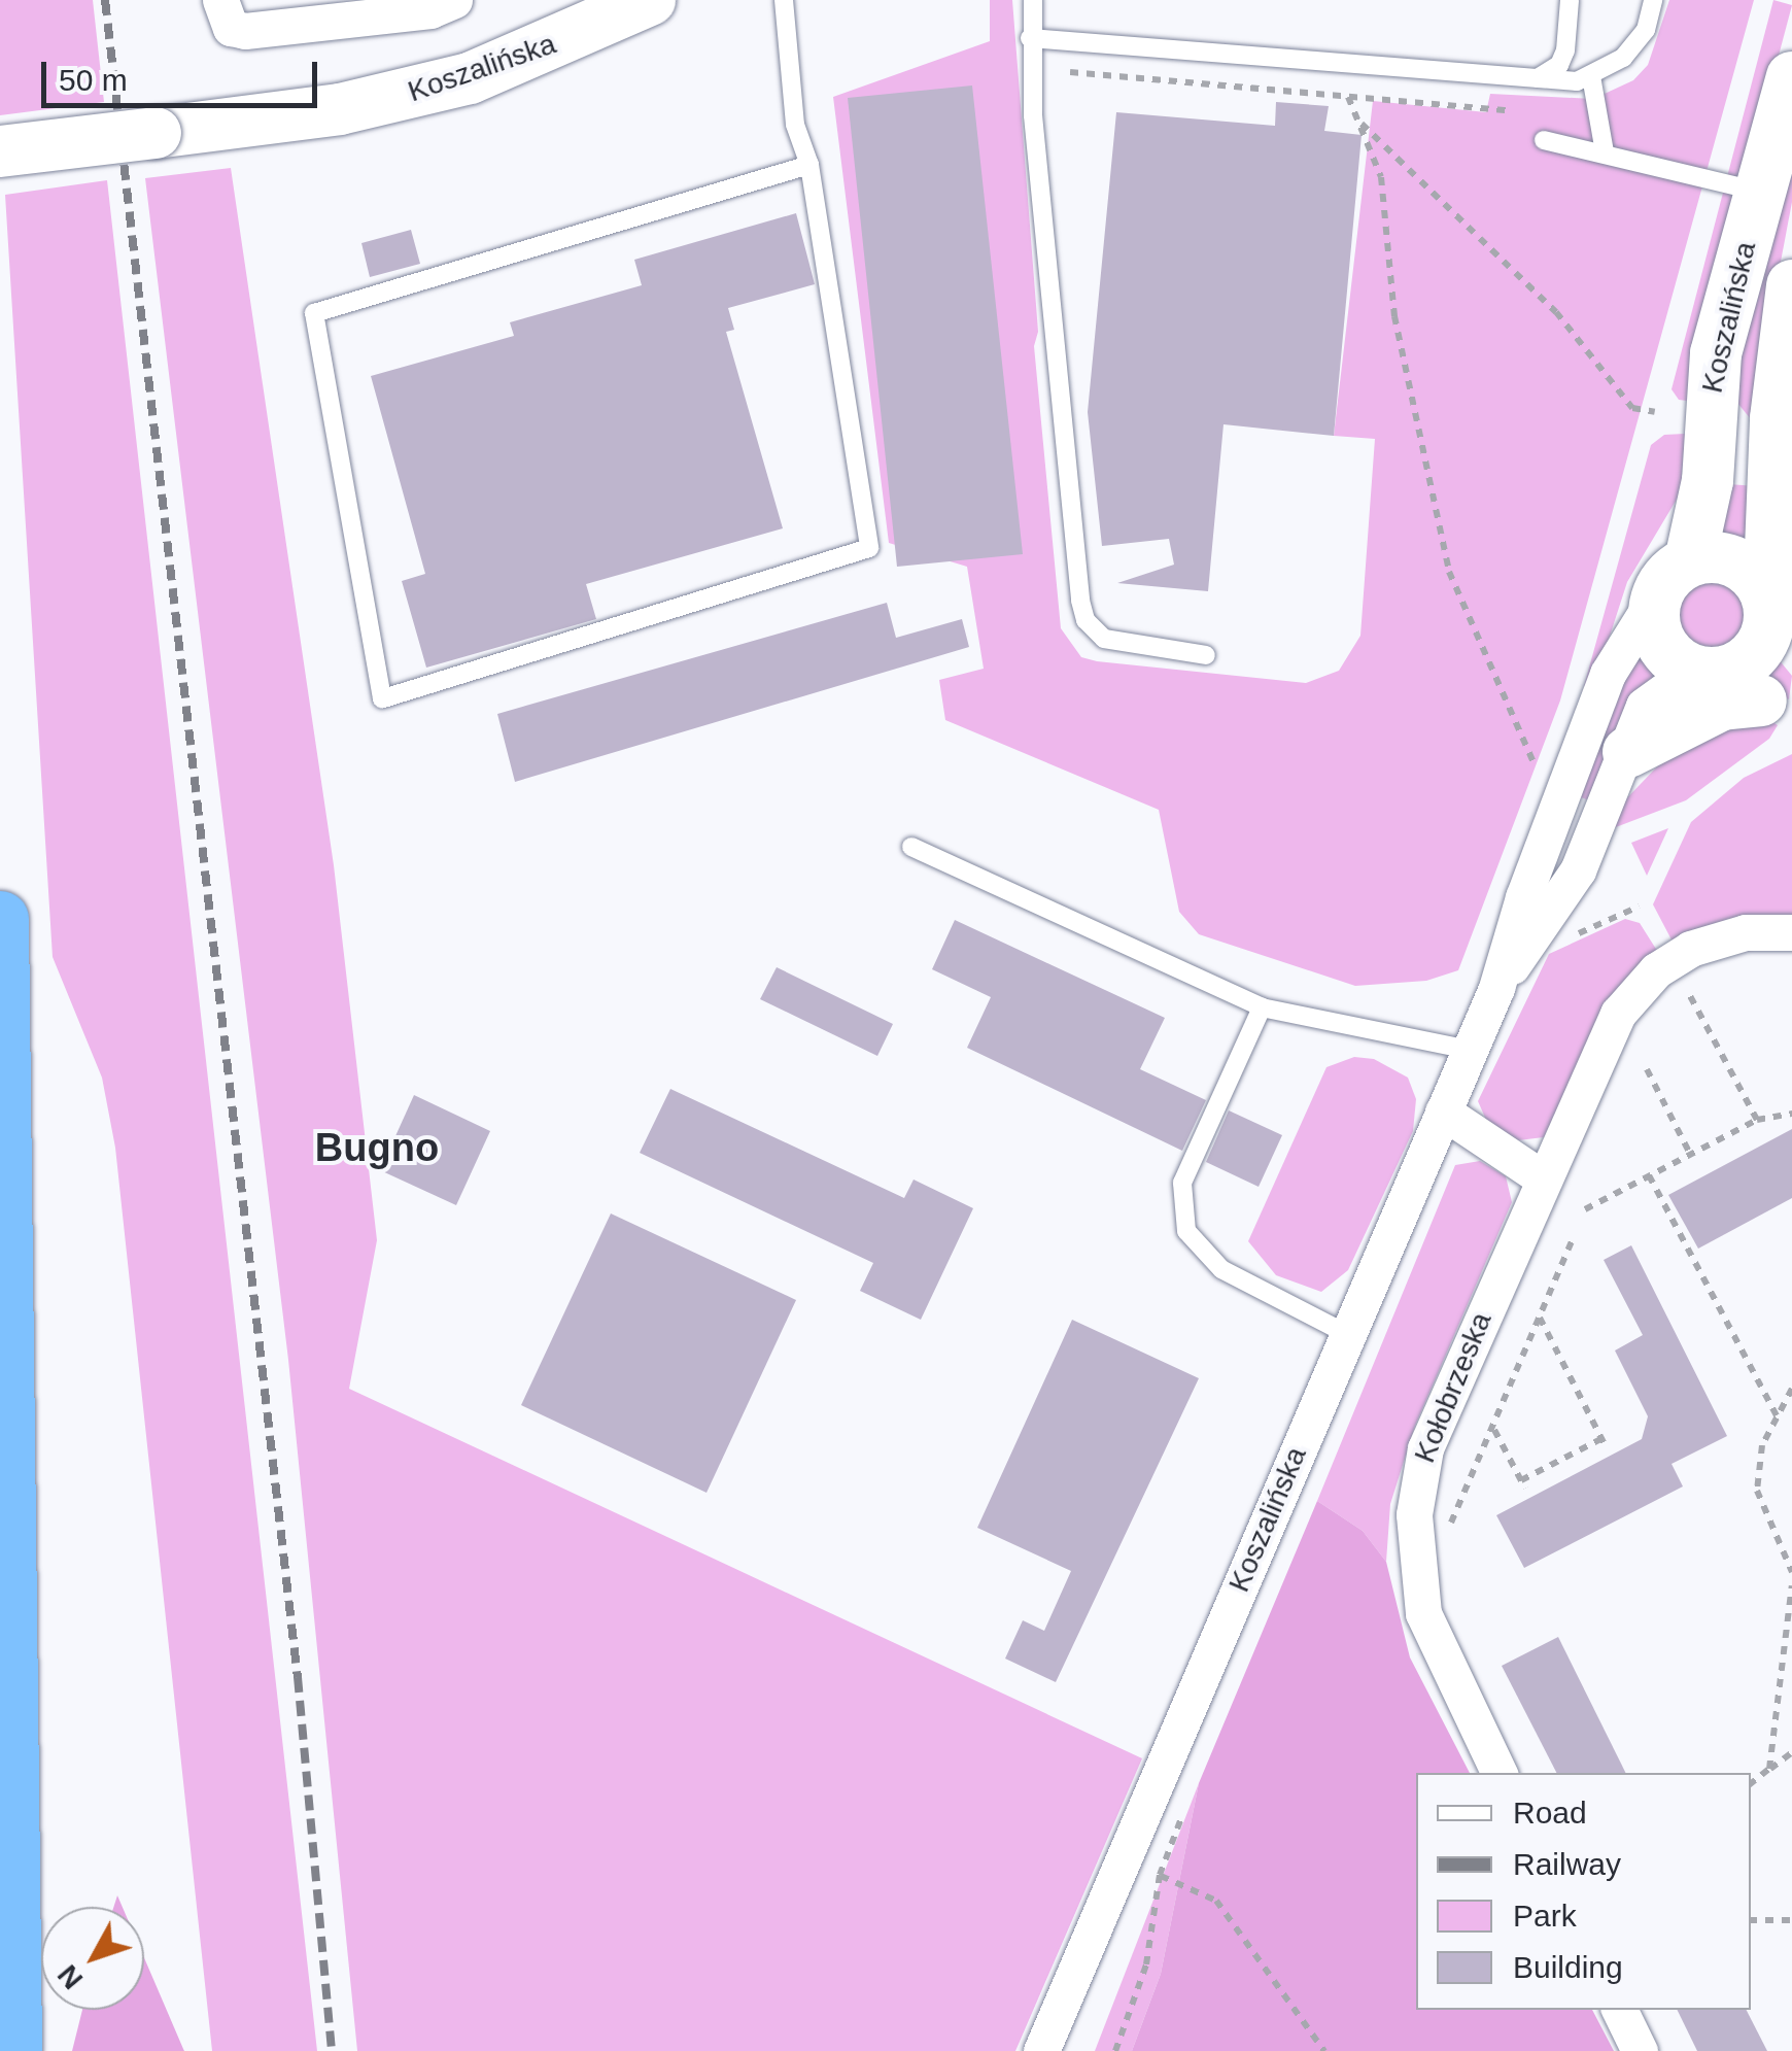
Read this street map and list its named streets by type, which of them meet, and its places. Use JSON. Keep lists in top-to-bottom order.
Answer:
{
  "streets": {
    "main road": ["Koszalińska"],
    "street": ["Kołobrzeska"]
  },
  "districts": ["Bugno"],
  "legend": [
    "Road",
    "Railway",
    "Park",
    "Building"
  ],
  "scale_bar": "50 m",
  "north": "bottom left"
}
